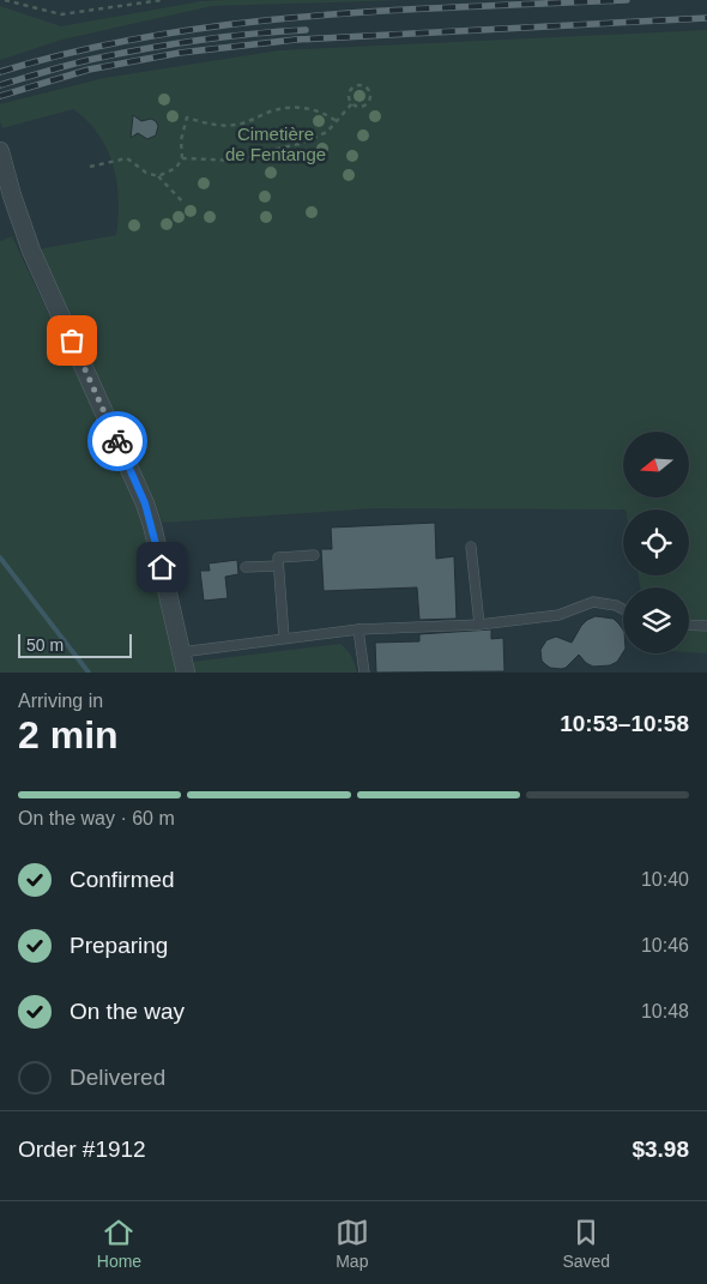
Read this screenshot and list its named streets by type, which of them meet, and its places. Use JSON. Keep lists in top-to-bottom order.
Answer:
{
  "parks": ["Cimetière de Fentange"],
  "scale_bar": "50 m",
  "north": "left",
  "page": {
    "scale": "50 m",
    "heading": ["2 min", "Arriving in", "10:53–10:58"],
    "panel": ["Order #1912", "$3.98"],
    "bar": "On the way · 60 m",
    "list": [
      ["Confirmed", "10:40"],
      ["Preparing", "10:46"],
      ["On the way", "10:48"],
      "Delivered"
    ],
    "tabs": ["Home", "Map", "Saved"]
  }
}
